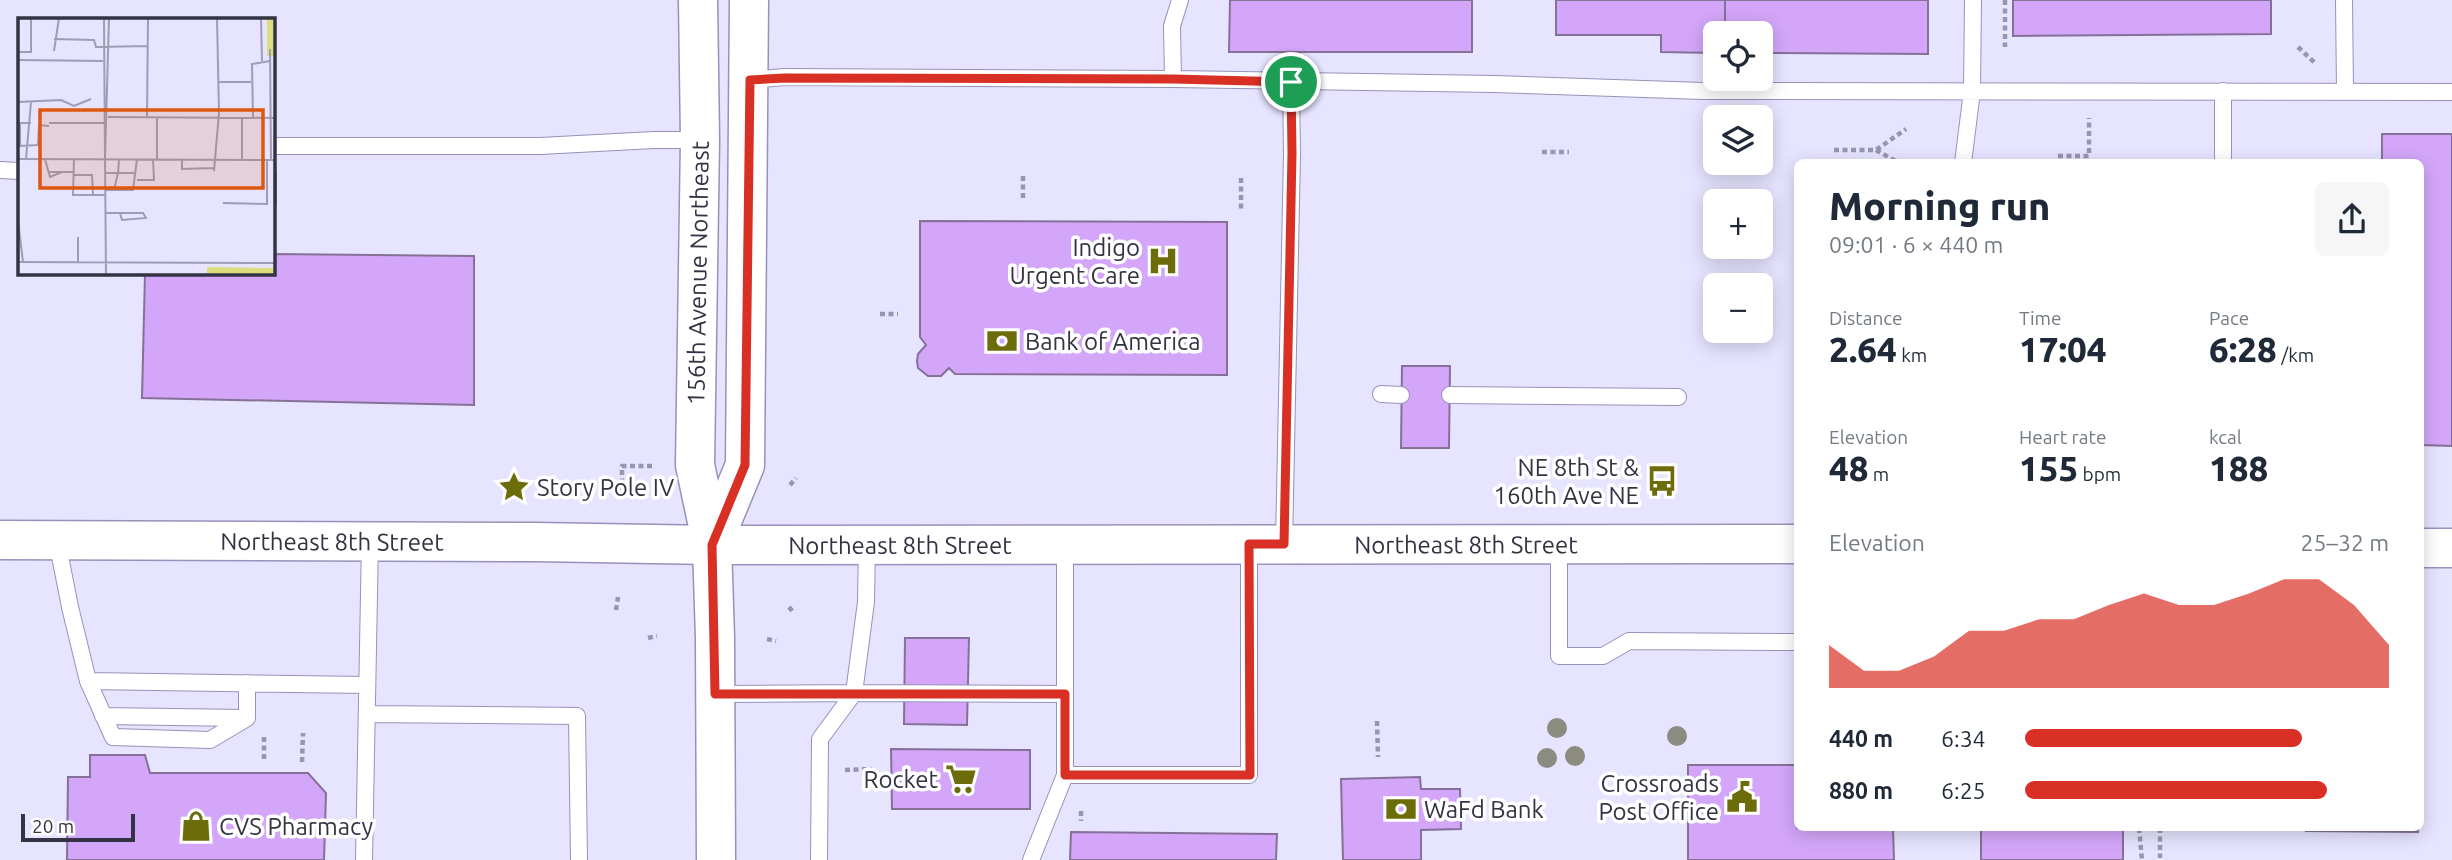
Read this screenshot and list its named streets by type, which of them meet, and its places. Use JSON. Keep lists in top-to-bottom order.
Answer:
{
  "streets": {
    "main road": ["156th Avenue Northeast", "Northeast 8th Street"]
  },
  "crossings": [
    ["156th Avenue Northeast", "Northeast 8th Street"]
  ],
  "places": {
    "hospital": ["Indigo Urgent Care"],
    "bank": ["Bank of America", "WaFd Bank"],
    "bus stop": ["NE 8th St & 160th Ave NE"],
    "place": ["Story Pole IV"],
    "supermarket": ["Rocket"],
    "public building": ["Crossroads Post Office"],
    "shop": ["CVS Pharmacy"]
  },
  "scale_bar": "20 m",
  "page": {
    "map_buttons": ["+", "−"],
    "heading": ["Morning run", "09:01 · 6 × 440 m"],
    "stats": [
      ["Distance", "2.64 km"],
      ["Time", "17:04"],
      ["Pace", "6:28 /km"],
      ["Elevation", "48 m"],
      ["Heart rate", "155 bpm"],
      ["kcal", "188"]
    ],
    "chart": ["Elevation", "25–32 m"],
    "list": [
      {
        "name": "440 m",
        "note": "6:34"
      },
      {
        "name": "880 m",
        "note": "6:25"
      }
    ],
    "scale": "20 m"
  }
}
